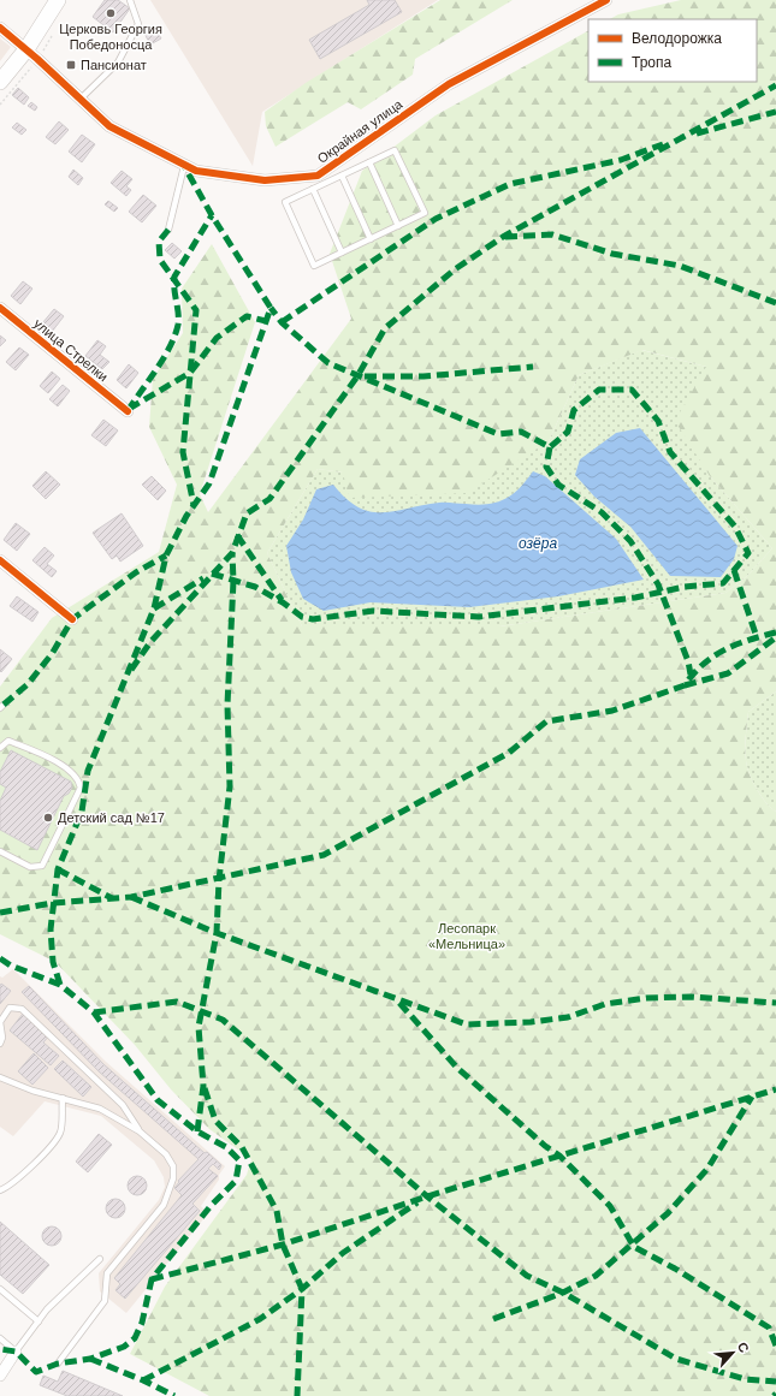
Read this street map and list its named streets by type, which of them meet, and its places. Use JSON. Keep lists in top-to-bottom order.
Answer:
{
  "streets": {
    "street": ["Окрайная улица", "улица Стрелки"]
  },
  "water": ["озёра"],
  "parks": ["Лесопарк «Мельница»"],
  "places": {
    "other": ["Церковь Георгия Победоносца", "Детский сад №17"],
    "transit": ["Пансионат"]
  },
  "legend": ["Велодорожка", "Тропа"],
  "north": "top right"
}
